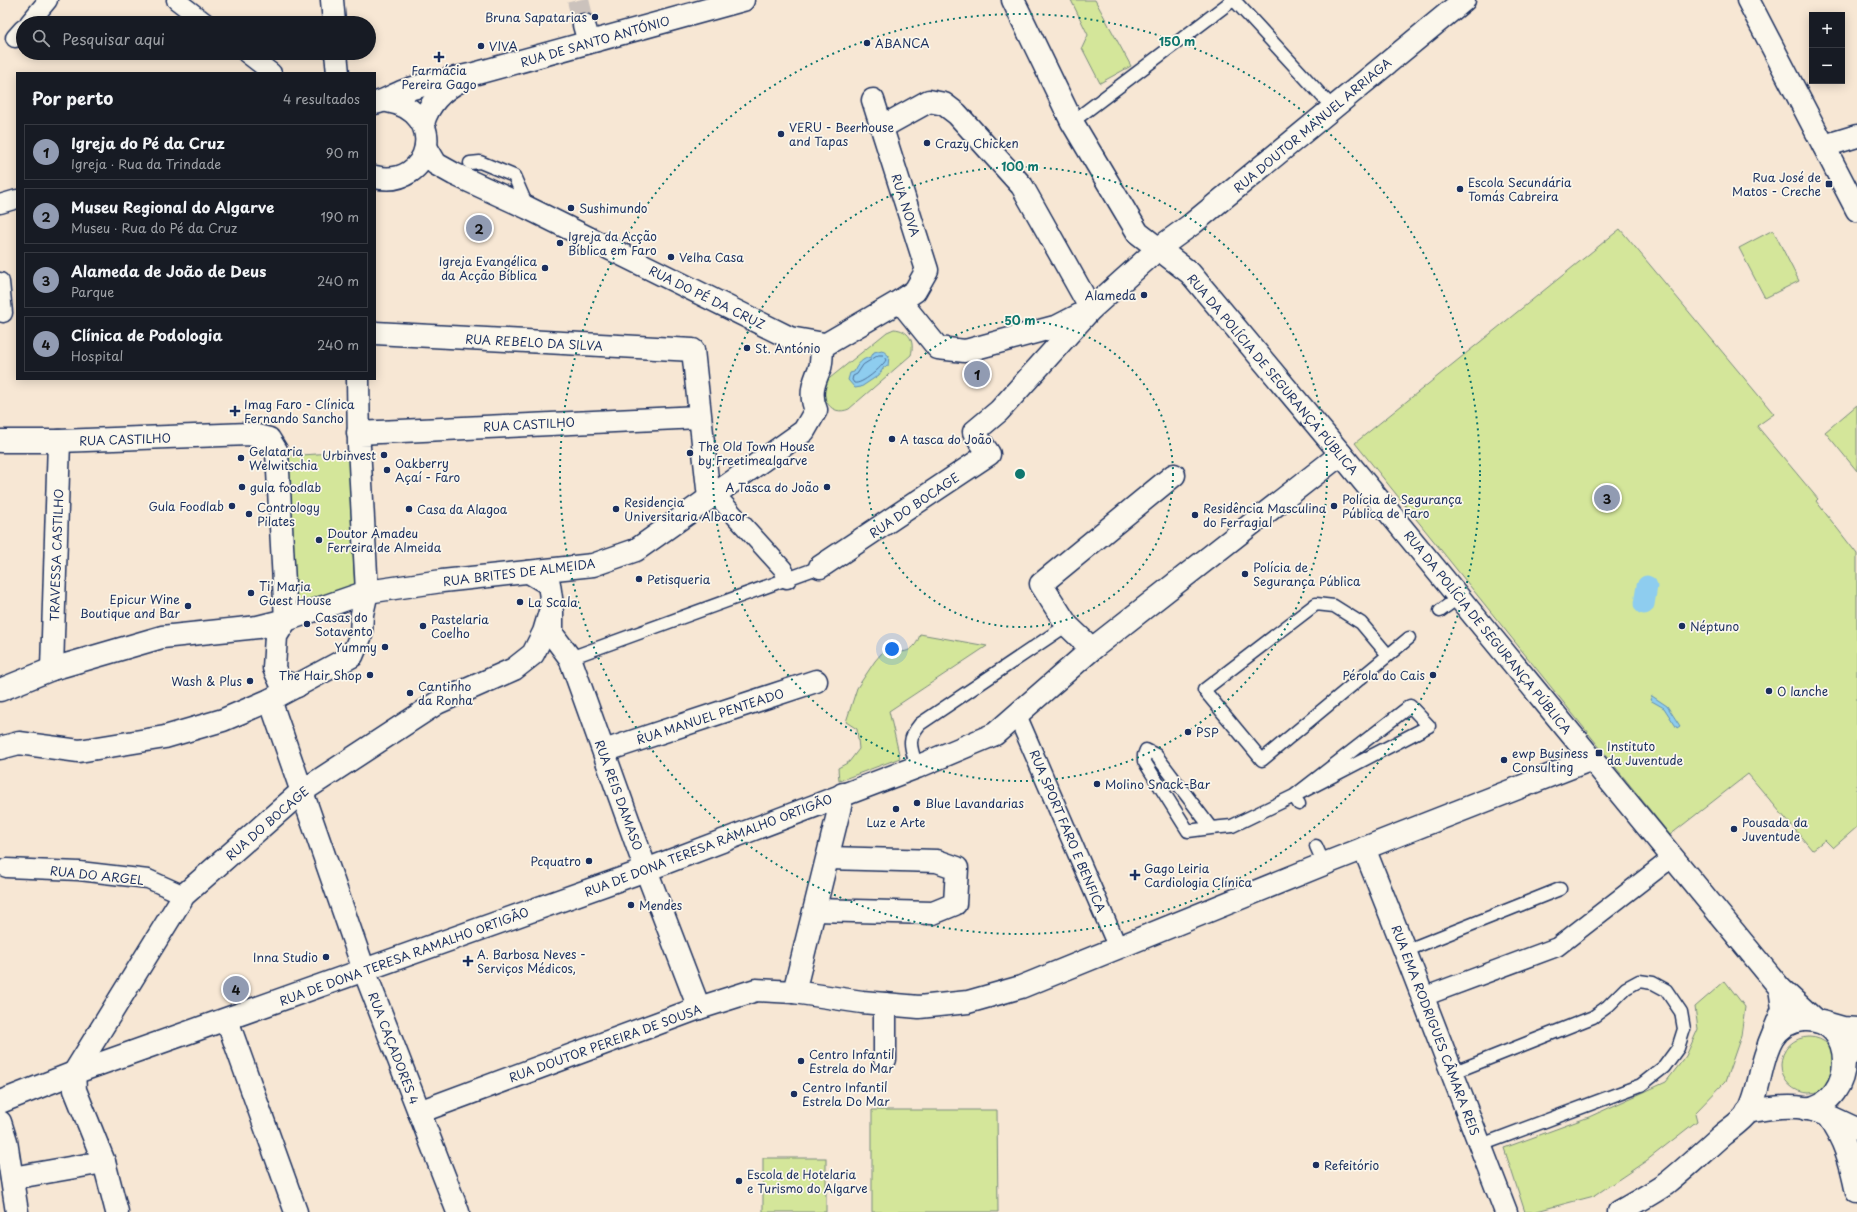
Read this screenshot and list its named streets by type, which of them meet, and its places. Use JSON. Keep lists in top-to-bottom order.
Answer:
{
  "streets": {
    "street": [
      "RUA DE SANTO ANTÓNIO",
      "RUA DOUTOR MANUEL ARRIAGA",
      "RUA NOVA",
      "RUA DO PÉ DA CRUZ",
      "RUA REBELO DA SILVA",
      "RUA DA POLÍCIA DE SEGURANÇA PÚBLICA",
      "RUA CASTILHO",
      "RUA DO BOCAGE",
      "TRAVESSA CASTILHO",
      "RUA BRITES DE ALMEIDA",
      "RUA MANUEL PENTEADO",
      "RUA REIS DAMASO",
      "RUA SPORT FARO E BENFICA",
      "RUA DE DONA TERESA RAMALHO ORTIGÃO",
      "RUA DO ARGEL",
      "RUA EMA RODRIGUES CÂMARA REIS",
      "RUA DOUTOR PEREIRA DE SOUSA",
      "RUA CAÇADORES 4"
    ]
  },
  "crossings": [
    ["RUA DOUTOR MANUEL ARRIAGA", "RUA DA POLÍCIA DE SEGURANÇA PÚBLICA"],
    ["RUA DOUTOR MANUEL ARRIAGA", "RUA DO BOCAGE"],
    ["RUA DO PÉ DA CRUZ", "RUA BRITES DE ALMEIDA"],
    ["RUA REBELO DA SILVA", "RUA CASTILHO"],
    ["RUA DA POLÍCIA DE SEGURANÇA PÚBLICA", "RUA DO BOCAGE"],
    ["RUA DA POLÍCIA DE SEGURANÇA PÚBLICA", "RUA DE DONA TERESA RAMALHO ORTIGÃO"],
    ["RUA DA POLÍCIA DE SEGURANÇA PÚBLICA", "RUA DOUTOR PEREIRA DE SOUSA"],
    ["RUA CASTILHO", "TRAVESSA CASTILHO"],
    ["RUA CASTILHO", "RUA BRITES DE ALMEIDA"],
    ["RUA DO BOCAGE", "RUA BRITES DE ALMEIDA"],
    ["RUA DO BOCAGE", "RUA REIS DAMASO"],
    ["RUA DO BOCAGE", "RUA DE DONA TERESA RAMALHO ORTIGÃO"],
    ["RUA DO BOCAGE", "RUA DO ARGEL"],
    ["RUA DO BOCAGE", "RUA CAÇADORES 4"],
    ["RUA MANUEL PENTEADO", "RUA REIS DAMASO"],
    ["RUA REIS DAMASO", "RUA DE DONA TERESA RAMALHO ORTIGÃO"],
    ["RUA REIS DAMASO", "RUA DOUTOR PEREIRA DE SOUSA"],
    ["RUA SPORT FARO E BENFICA", "RUA DE DONA TERESA RAMALHO ORTIGÃO"],
    ["RUA SPORT FARO E BENFICA", "RUA DOUTOR PEREIRA DE SOUSA"],
    ["RUA DE DONA TERESA RAMALHO ORTIGÃO", "RUA CAÇADORES 4"],
    ["RUA EMA RODRIGUES CÂMARA REIS", "RUA DOUTOR PEREIRA DE SOUSA"],
    ["RUA DOUTOR PEREIRA DE SOUSA", "RUA CAÇADORES 4"]
  ],
  "places": {
    "other": [
      "Bruna Sapatarias",
      "ABANCA",
      "VIVA",
      "VERU - Beerhouse and Tapas",
      "Crazy Chicken",
      "Escola Secundária Tomás Cabreira",
      "Sushimundo",
      "Igreja da Acção Bíblica em Faro",
      "Velha Casa",
      "Igreja Evangélica da Acção Bíblica",
      "Alameda",
      "St. António",
      "A tasca do João",
      "The Old Town House by Freetimealgarve",
      "Urbinvest",
      "Gelataria Welwitschia",
      "Oakberry Açaí - Faro",
      "gula foodlab",
      "A Tasca do João",
      "Gula Foodlab",
      "Polícia de Segurança Pública de Faro",
      "Casa da Alagoa",
      "Residencia Universitaria Albacor",
      "Contrology Pilates",
      "Residência Masculina do Ferragial",
      "Doutor Amadeu Ferreira de Almeida",
      "Polícia de Segurança Pública",
      "Petisqueria",
      "Ti' Maria Guest House",
      "La Scala",
      "Epicur Wine Boutique and Bar",
      "Casas do Sotavento",
      "Pastelaria Coelho",
      "Néptuno",
      "Yummy",
      "The Hair Shop",
      "Pérola do Cais",
      "Wash & Plus",
      "O lanche",
      "Cantinho da Ronha",
      "PSP",
      "ewp Business Consulting",
      "Molino Snack-Bar",
      "Blue Lavandarias",
      "Luz e Arte",
      "Pousada da Juventude",
      "Pcquatro",
      "Mendes",
      "Inna Studio",
      "Centro Infantil Estrela do Mar",
      "Centro Infantil Estrela Do Mar",
      "Refeitório",
      "Escola de Hotelaria e Turismo do Algarve"
    ],
    "health": [
      "Farmácia Pereira Gago",
      "Imag Faro - Clínica Fernando Sancho",
      "Gago Leiria Cardiologia Clínica",
      "A. Barbosa Neves - Serviços Médicos,"
    ],
    "transit": ["Rua José de Matos - Creche", "Instituto da Juventude"]
  },
  "page": {
    "map_buttons": ["+", "−"],
    "search": "Pesquisar aqui",
    "heading": ["Por perto", "4 resultados"],
    "list": [
      {
        "mark": "1",
        "name": "Igreja do Pé da Cruz",
        "note": "Igreja · Rua da Trindade",
        "value": "90 m"
      },
      {
        "mark": "2",
        "name": "Museu Regional do Algarve",
        "note": "Museu · Rua do Pé da Cruz",
        "value": "190 m"
      },
      {
        "mark": "3",
        "name": "Alameda de João de Deus",
        "note": "Parque",
        "value": "240 m"
      },
      {
        "mark": "4",
        "name": "Clínica de Podologia",
        "note": "Hospital",
        "value": "240 m"
      }
    ],
    "pins": [
      "2",
      "1",
      "3",
      "4"
    ]
  },
  "rings": ["150 m", "100 m", "50 m"]
}
